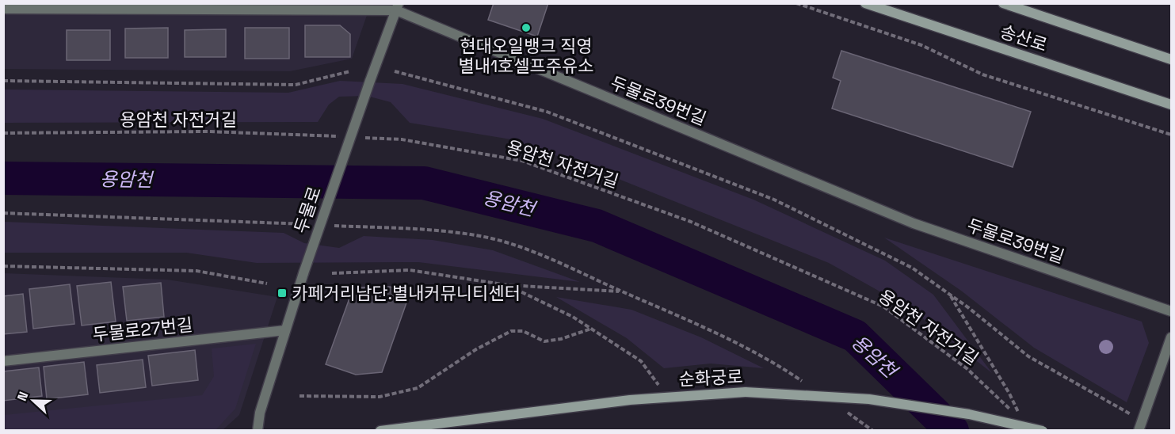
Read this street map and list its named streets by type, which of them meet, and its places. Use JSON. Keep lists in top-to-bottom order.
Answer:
{
  "streets": {
    "street": [
      "송산로",
      "두물로39번길",
      "두물로",
      "두물로27번길",
      "순화궁로"
    ],
    "path": ["용암천 자전거길"]
  },
  "crossings": [
    ["두물로39번길", "두물로"],
    ["두물로", "두물로27번길"]
  ],
  "water": ["용암천"],
  "places": {
    "other": ["현대오일뱅크 직영 별내1호셀프주유소"],
    "transit": ["카페거리남단.별내커뮤니티센터"]
  },
  "north": "left"
}
